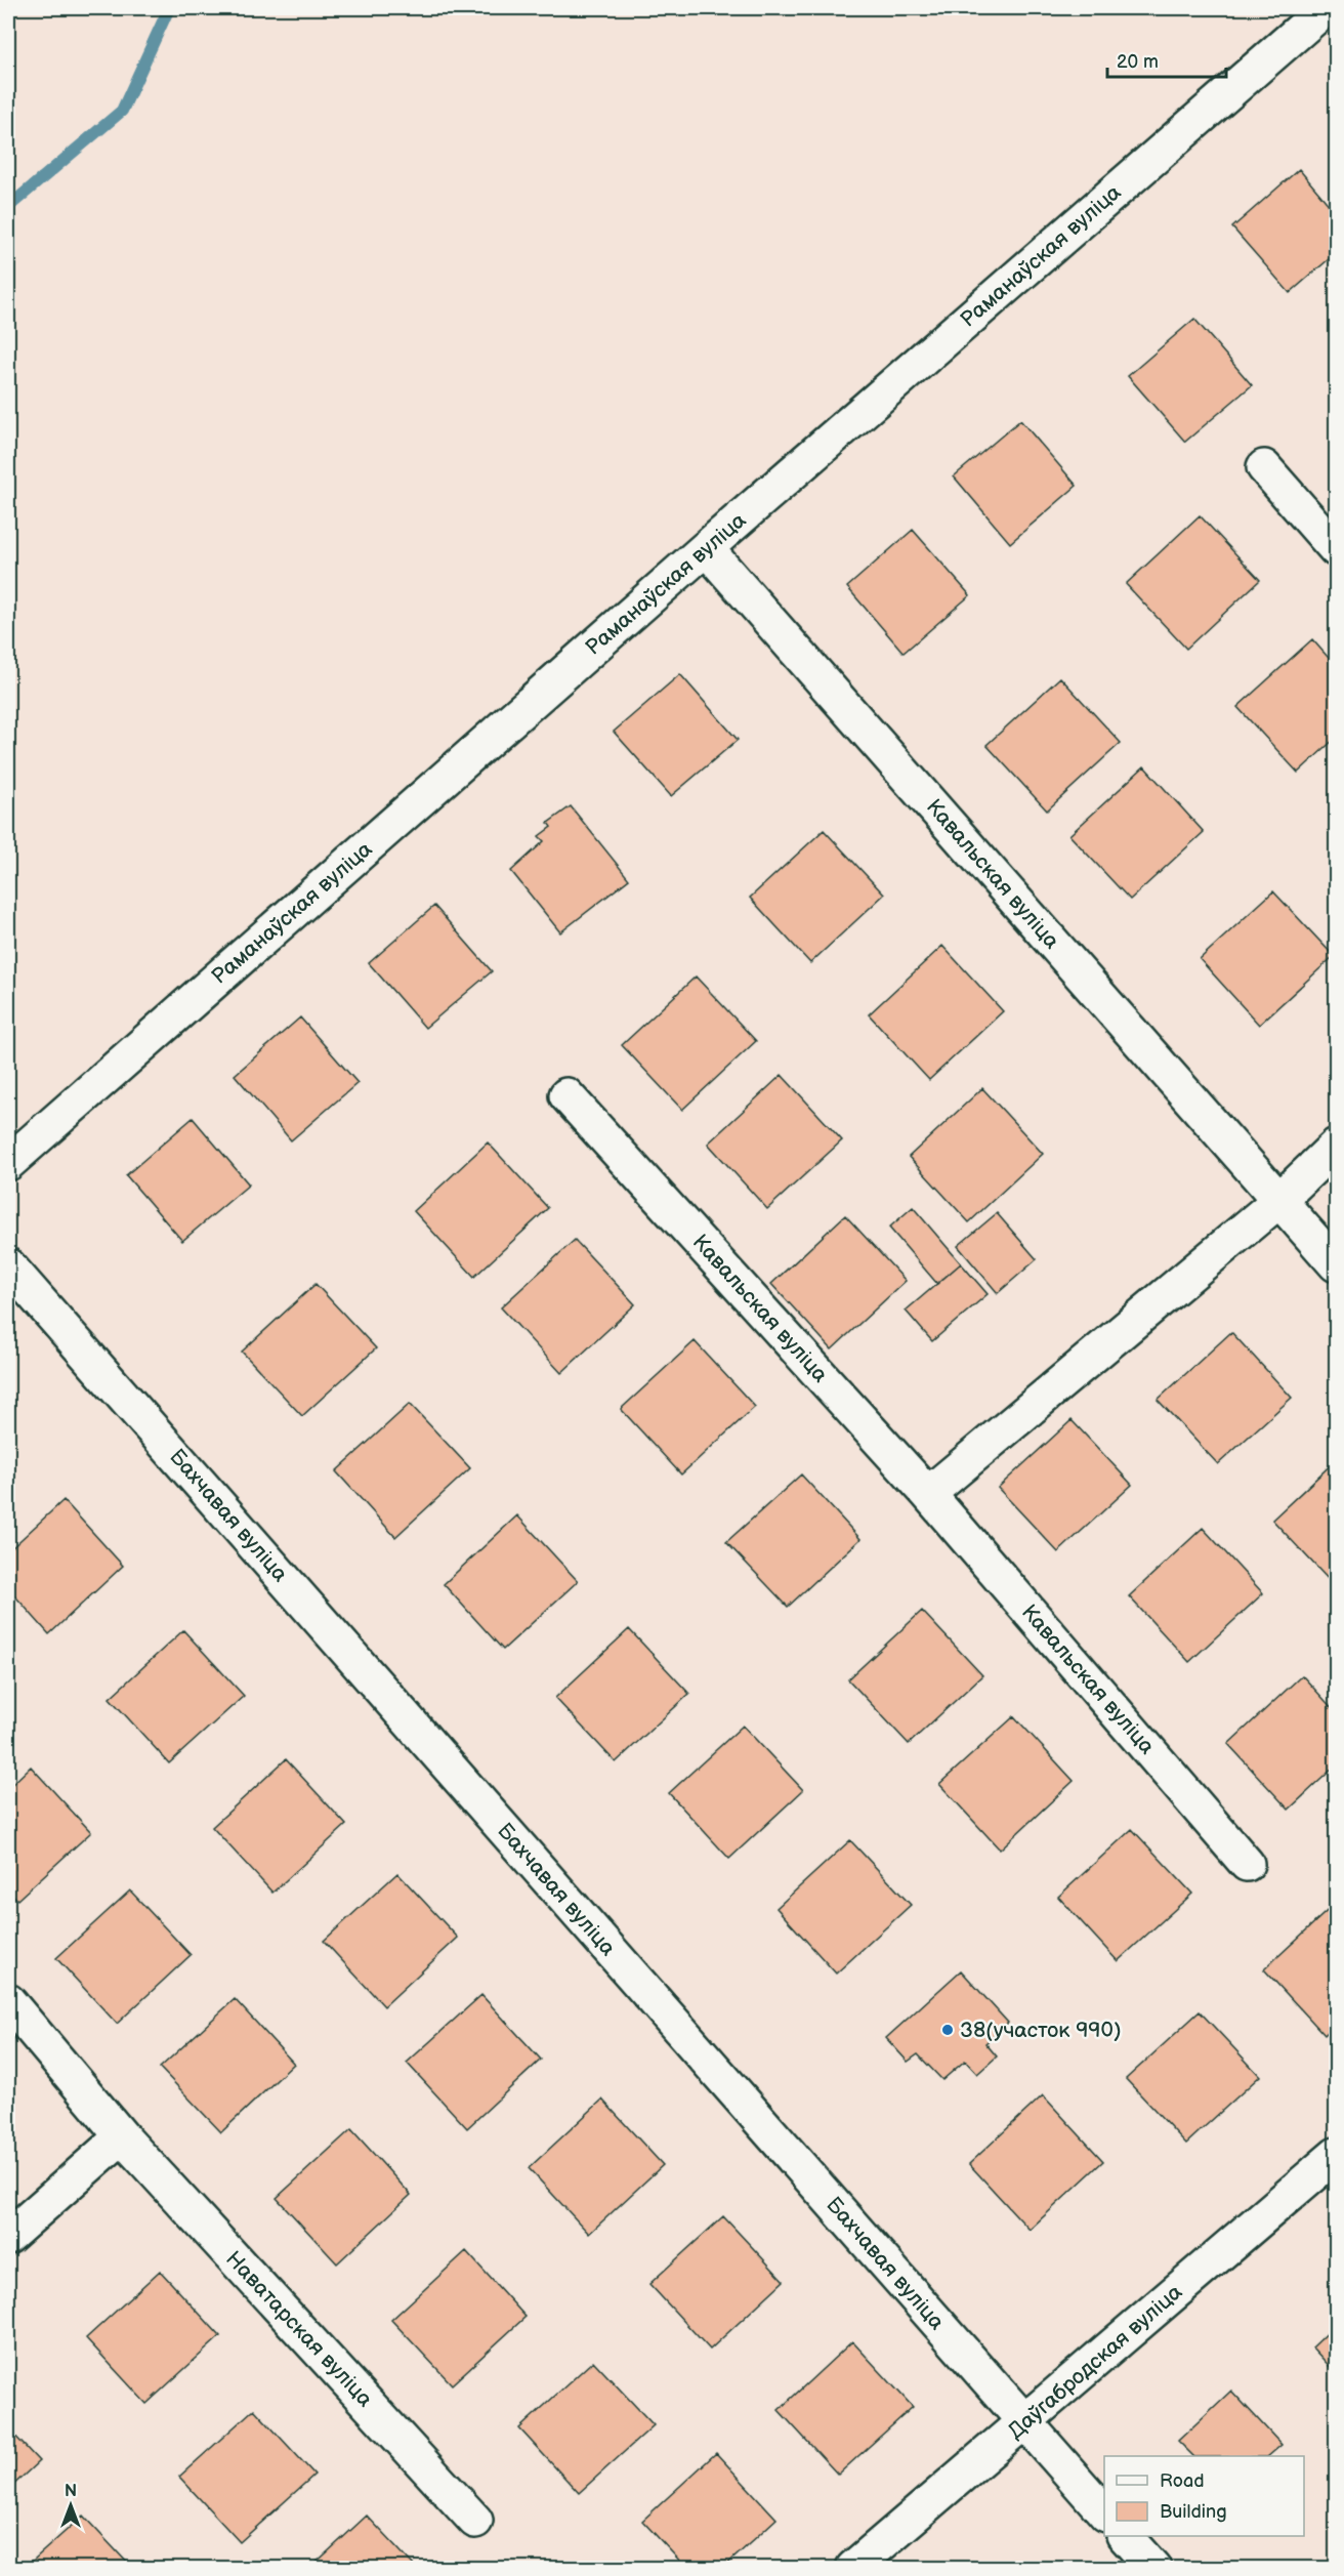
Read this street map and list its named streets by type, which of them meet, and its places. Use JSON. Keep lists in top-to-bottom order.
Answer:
{
  "streets": {
    "street": [
      "Раманаўская вуліца",
      "Кавальская вуліца",
      "Бахчавая вуліца",
      "Наватарская вуліца",
      "Даўгабродская вуліца"
    ]
  },
  "crossings": [
    ["Раманаўская вуліца", "Кавальская вуліца"],
    ["Бахчавая вуліца", "Даўгабродская вуліца"]
  ],
  "places": ["38(участок 990)"],
  "legend": ["Road", "Building"],
  "scale_bar": "20 m",
  "north": "top"
}
